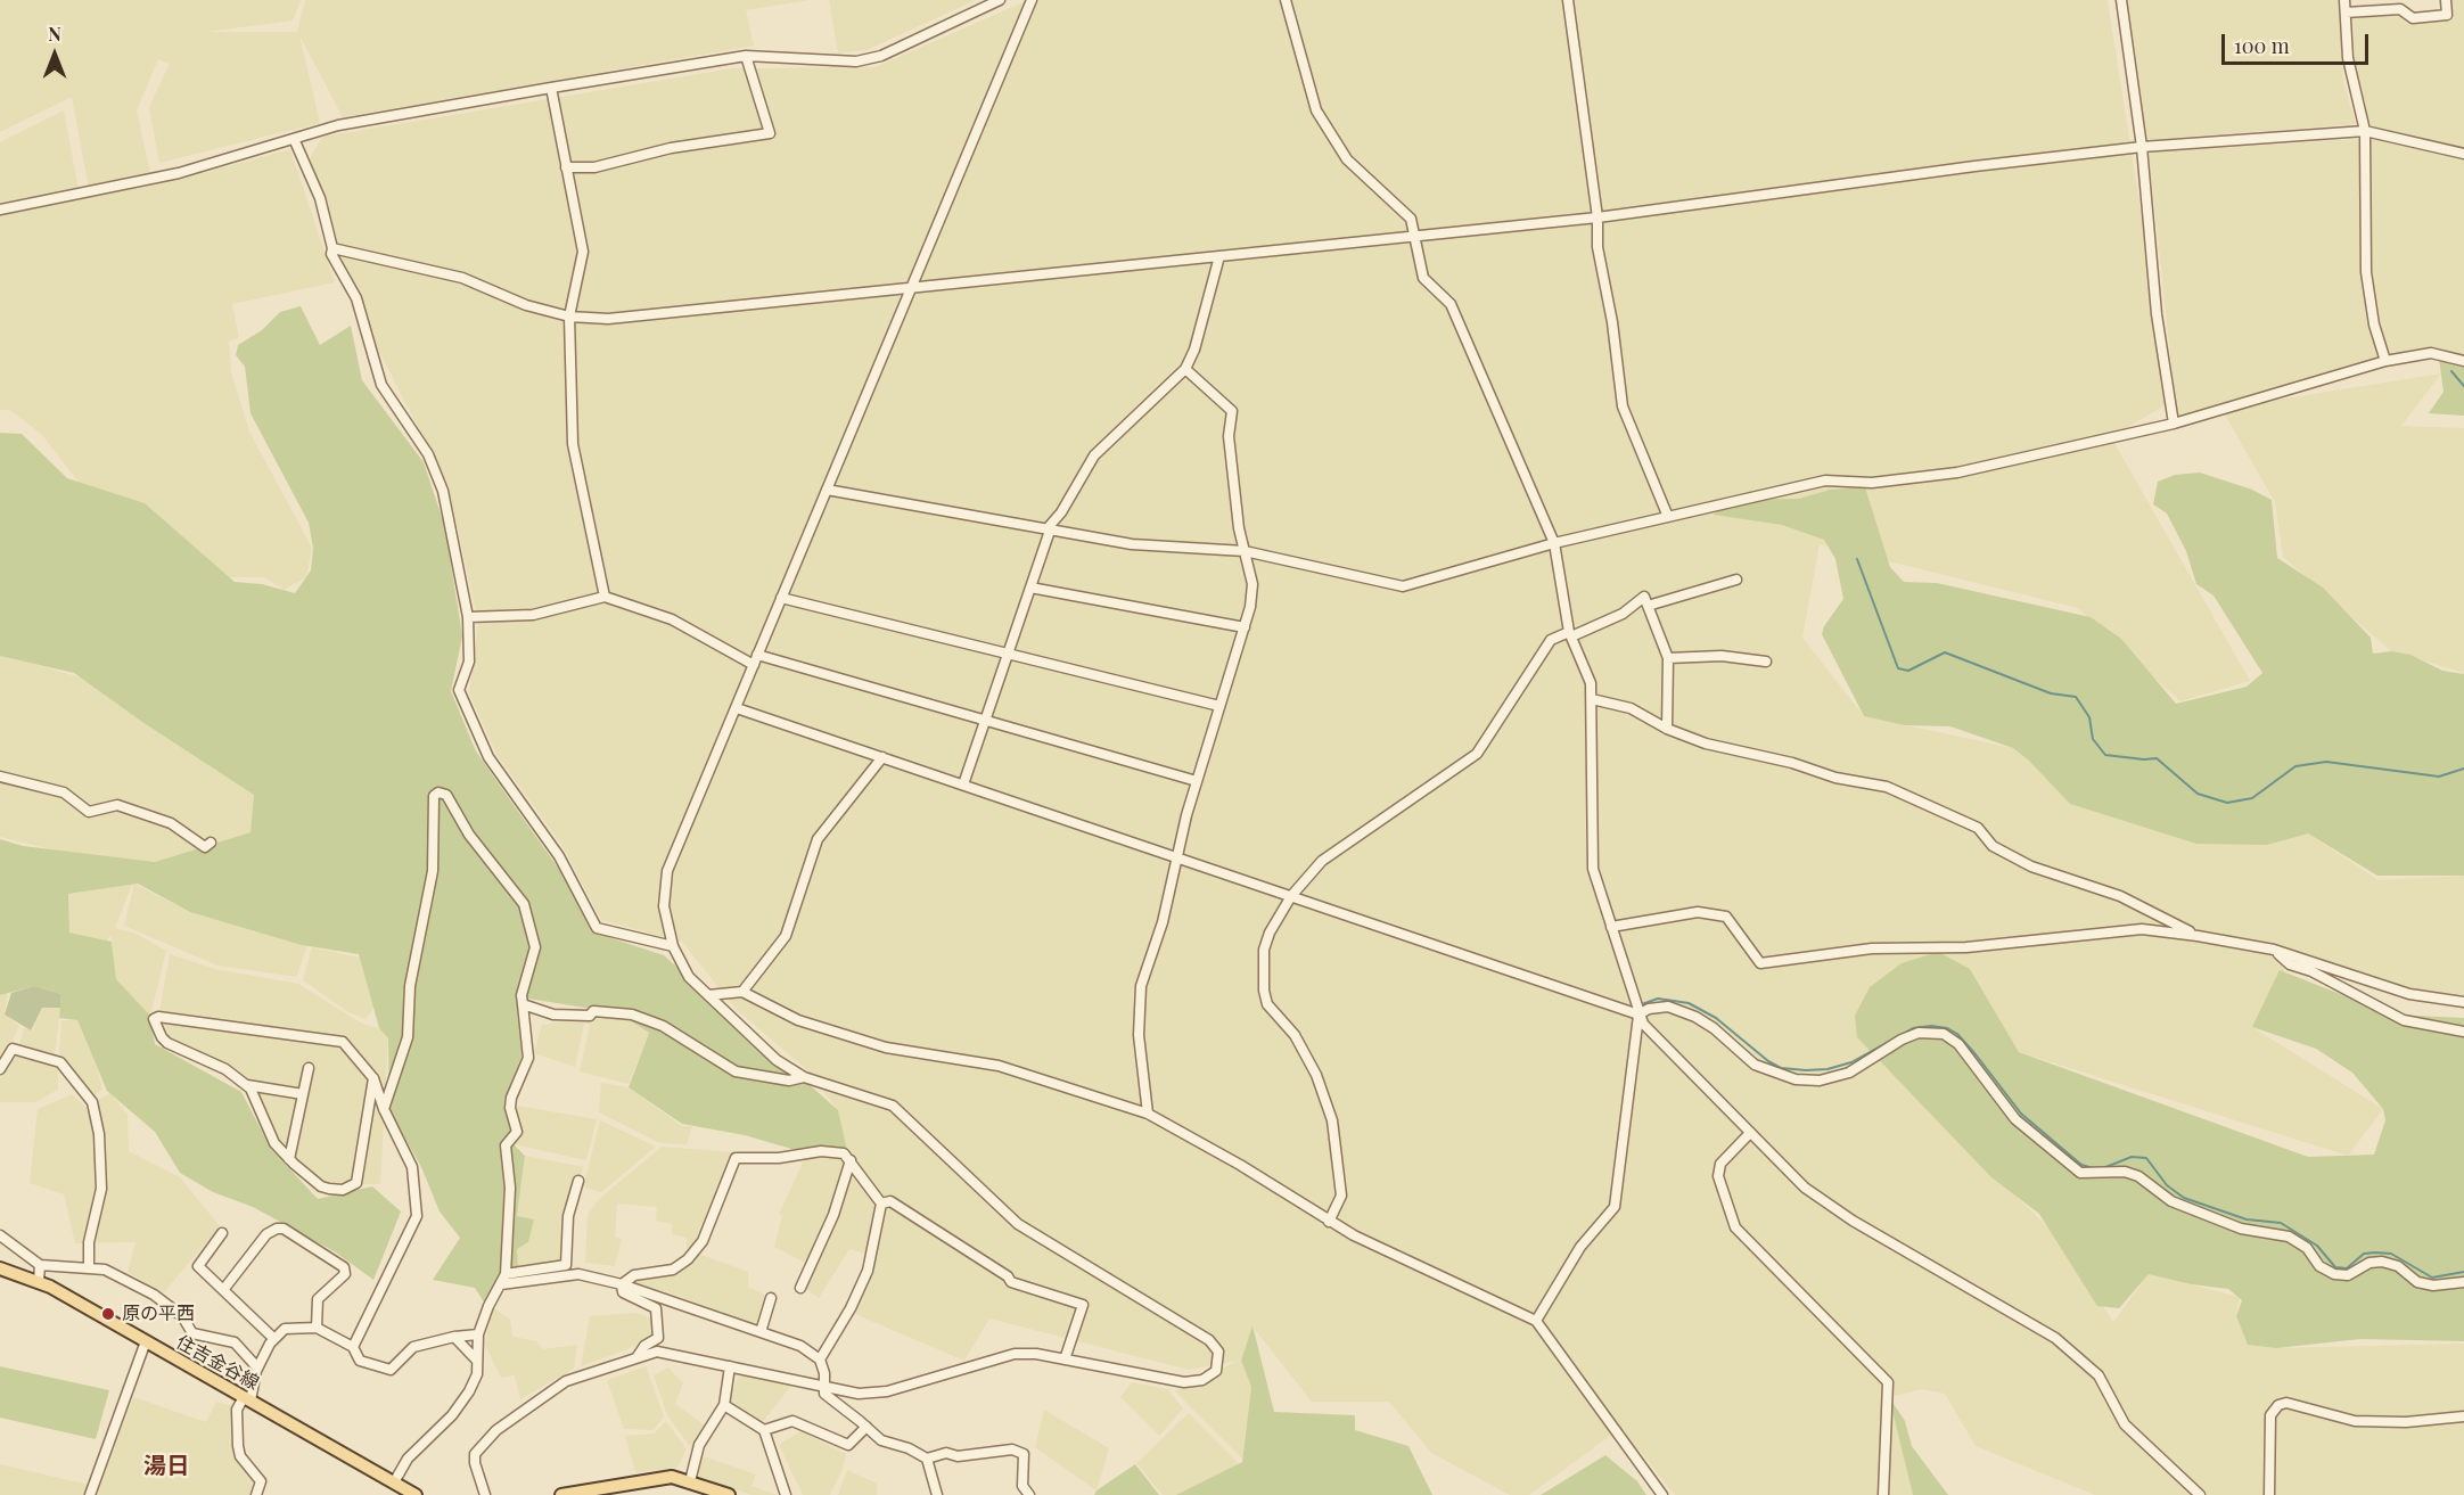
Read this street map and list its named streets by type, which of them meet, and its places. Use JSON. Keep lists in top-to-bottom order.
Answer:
{
  "streets": {
    "main road": ["住吉金谷線"]
  },
  "districts": ["湯日"],
  "places": ["原の平西"],
  "scale_bar": "100 m",
  "north": "top"
}
